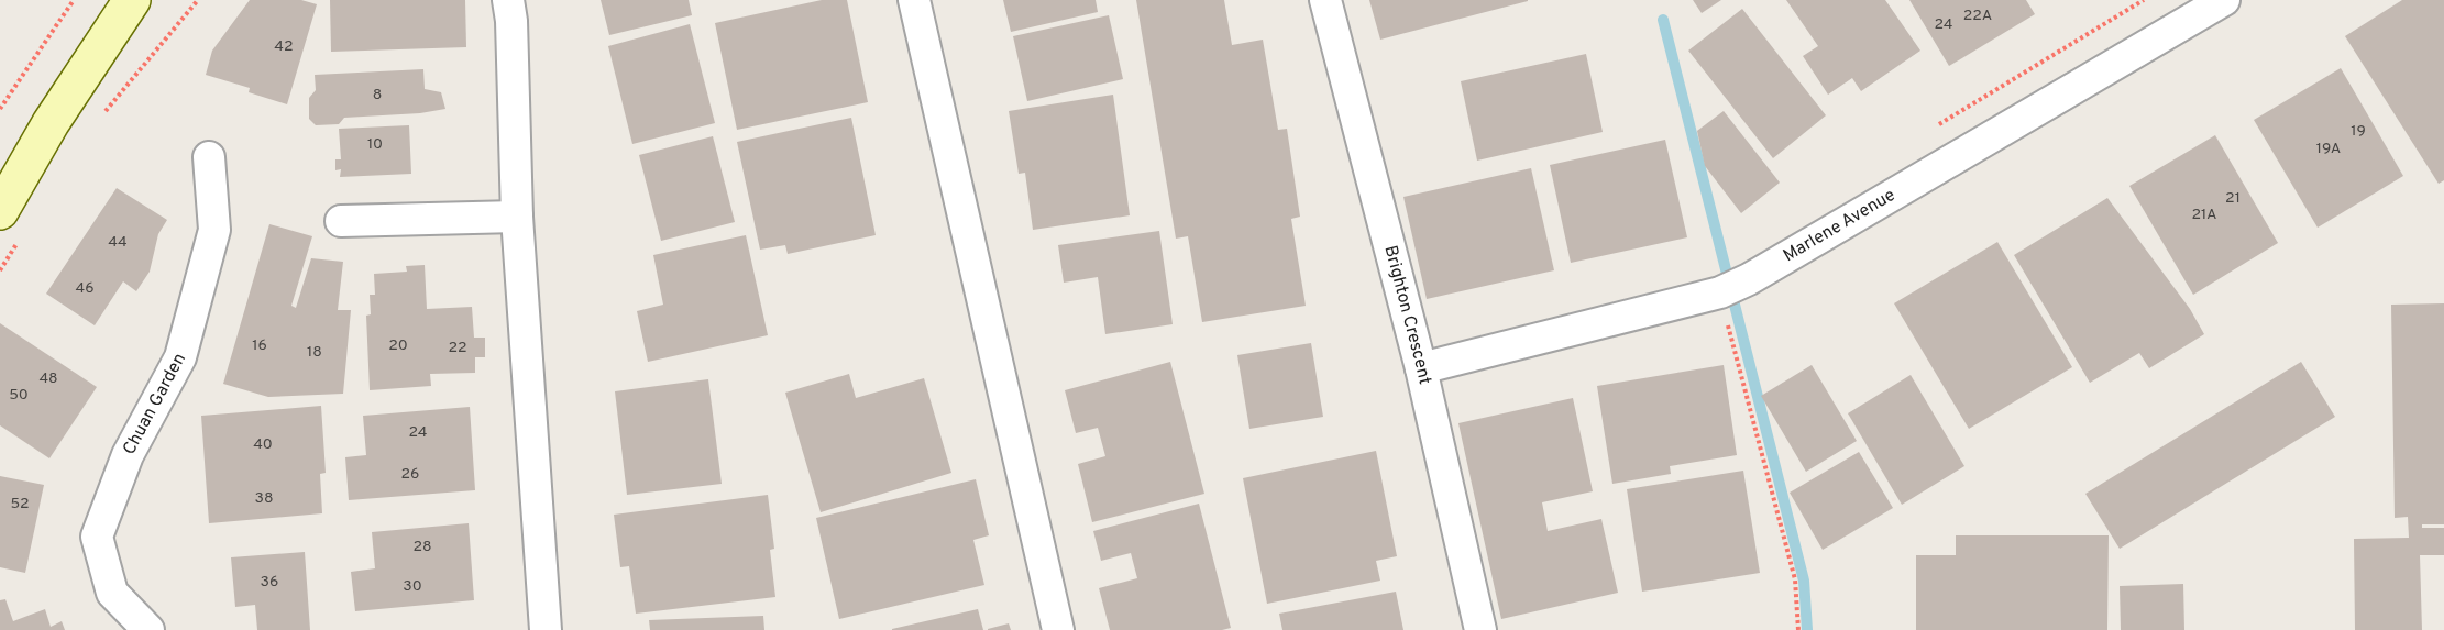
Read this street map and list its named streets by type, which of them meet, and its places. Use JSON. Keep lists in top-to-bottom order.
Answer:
{
  "streets": {
    "street": ["Marlene Avenue", "Brighton Crescent", "Chuan Garden"]
  },
  "crossings": [
    ["Marlene Avenue", "Brighton Crescent"]
  ],
  "house_numbers": [
    "22A",
    "24",
    "42",
    "8",
    "19",
    "10",
    "19A",
    "21",
    "21A",
    "44",
    "46",
    "16",
    "20",
    "22",
    "18",
    "48",
    "50",
    "24",
    "40",
    "26",
    "38",
    "52",
    "28",
    "36",
    "30"
  ]
}
